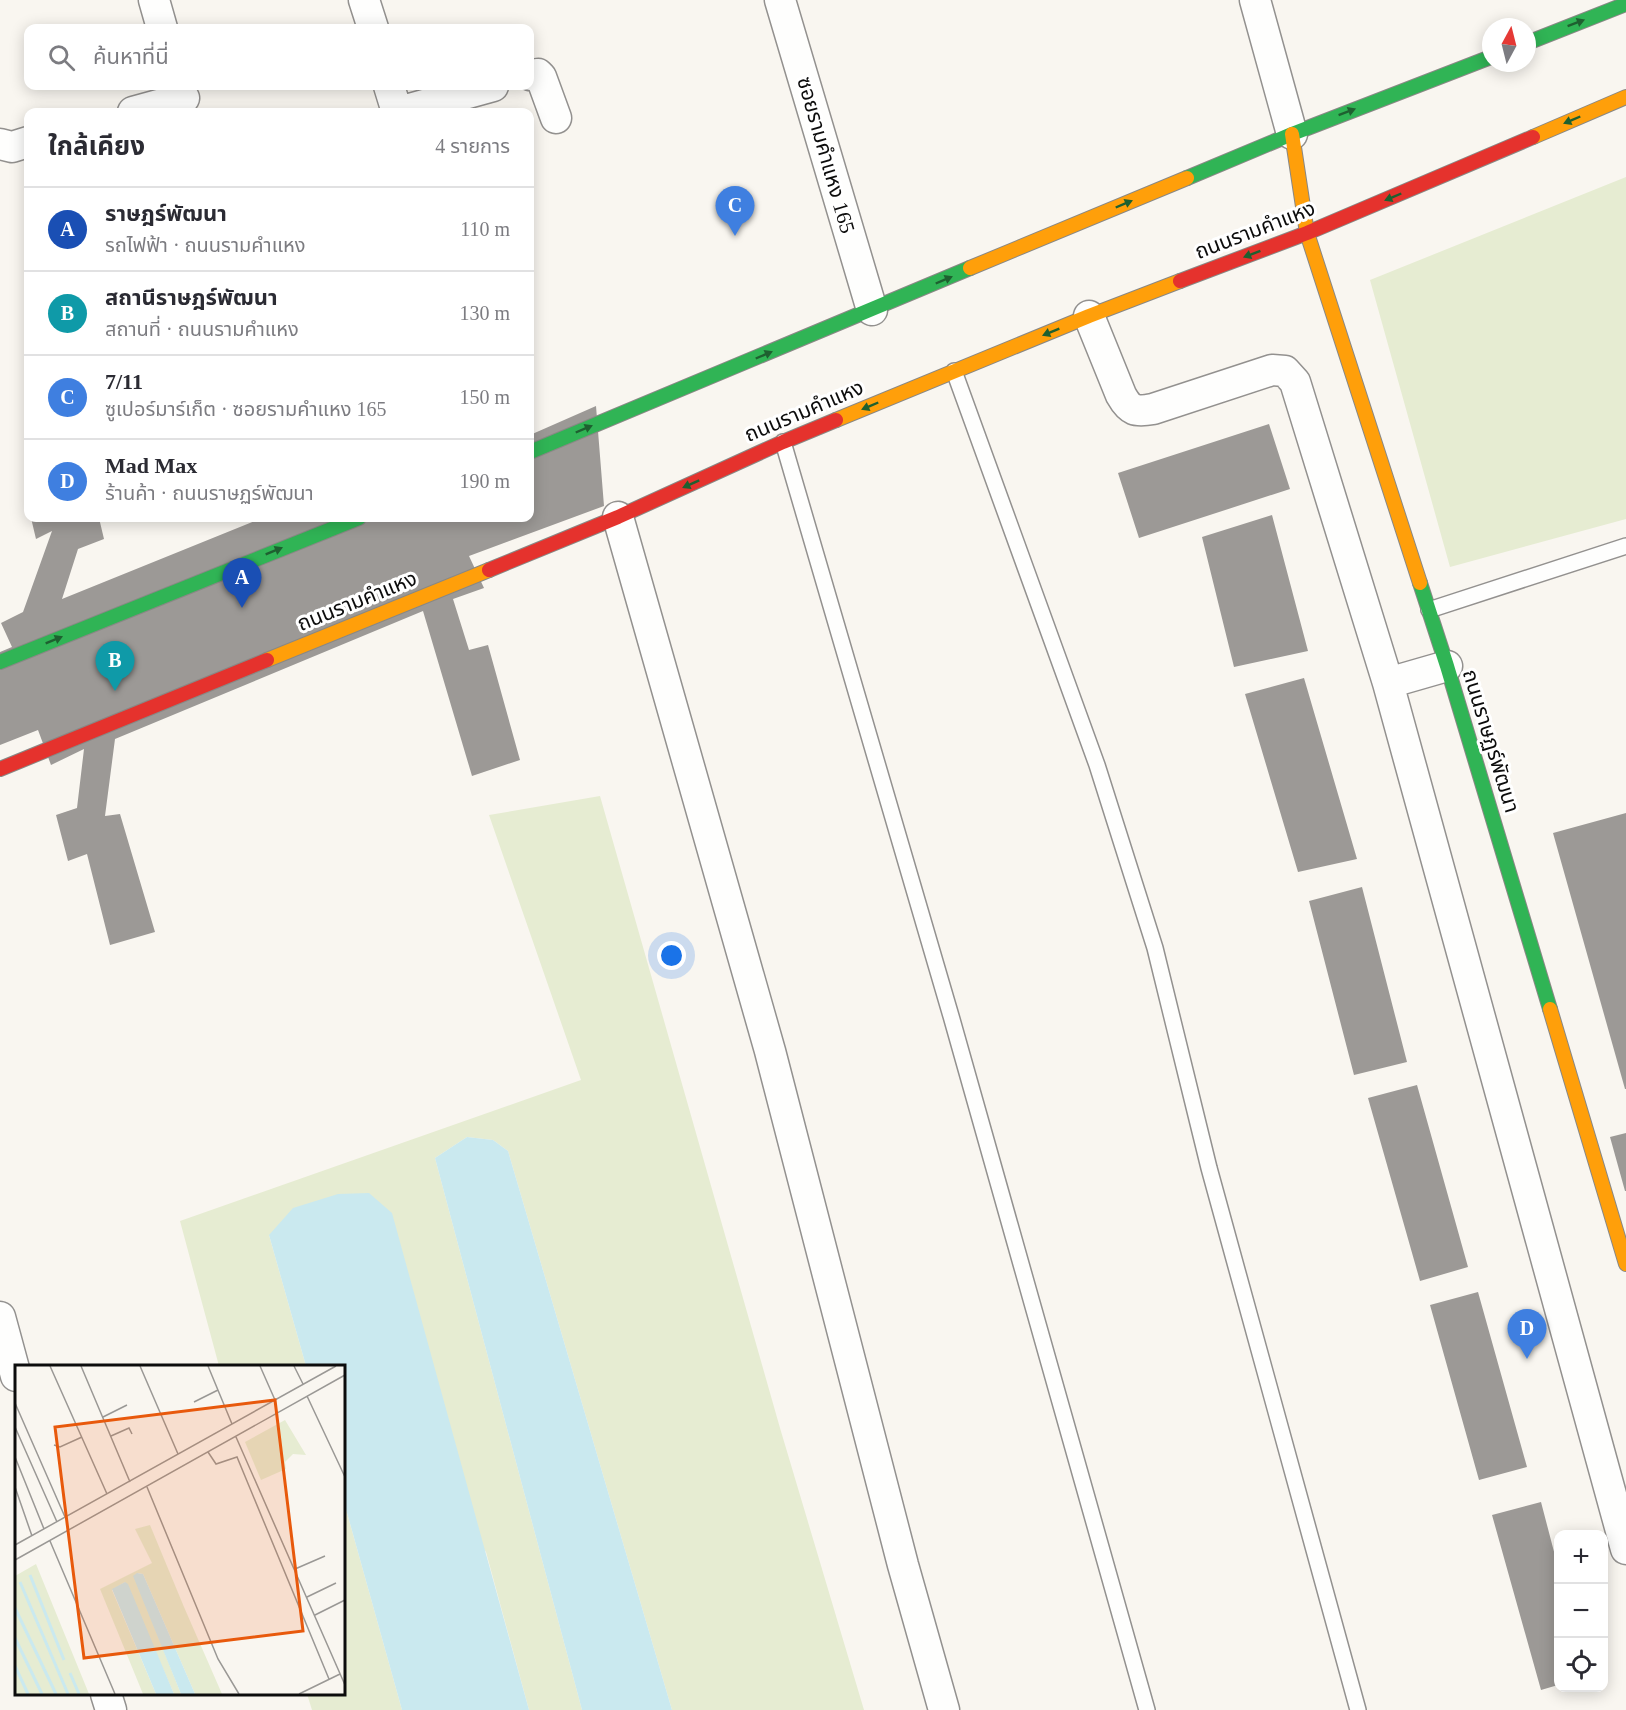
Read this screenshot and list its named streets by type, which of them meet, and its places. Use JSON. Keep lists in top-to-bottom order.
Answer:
{
  "streets": {
    "main road": ["ถนนรามคำแหง", "ถนนราษฏร์พัฒนา"],
    "street": ["ซอยรามคำแหง 165"]
  },
  "crossings": [
    ["ถนนรามคำแหง", "ถนนราษฏร์พัฒนา"]
  ],
  "north": "top",
  "page": {
    "search": "ค้นหาที่นี่",
    "heading": ["ใกล้เคียง", "4 รายการ"],
    "pins": [
      "C",
      "A",
      "B",
      "D"
    ],
    "list": [
      {
        "mark": "A",
        "name": "ราษฎร์พัฒนา",
        "note": "รถไฟฟ้า · ถนนรามคำแหง",
        "value": "110 m"
      },
      {
        "mark": "B",
        "name": "สถานีราษฎร์พัฒนา",
        "note": "สถานที่ · ถนนรามคำแหง",
        "value": "130 m"
      },
      {
        "mark": "C",
        "name": "7/11",
        "note": "ซูเปอร์มาร์เก็ต · ซอยรามคำแหง 165",
        "value": "150 m"
      },
      {
        "mark": "D",
        "name": "Mad Max",
        "note": "ร้านค้า · ถนนราษฏร์พัฒนา",
        "value": "190 m"
      }
    ],
    "map_buttons": ["+", "−"]
  }
}
